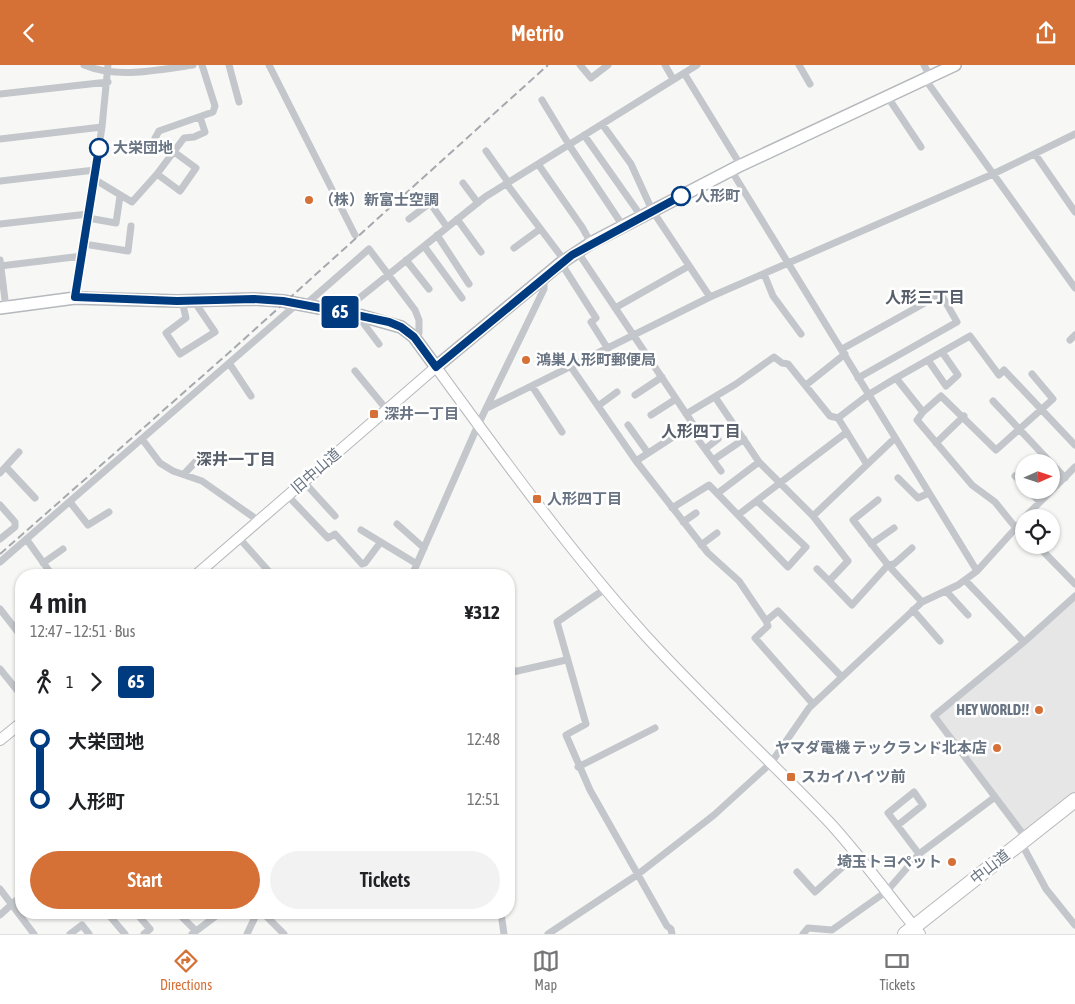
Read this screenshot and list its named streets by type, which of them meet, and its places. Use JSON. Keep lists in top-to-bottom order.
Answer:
{
  "streets": {
    "highway": ["中山道"],
    "street": ["旧中山道"]
  },
  "districts": ["人形三丁目", "人形四丁目", "深井一丁目"],
  "places": {
    "other": [
      "大栄団地",
      "人形町",
      "（株）新富士空調",
      "鴻巣人形町郵便局",
      "HEY WORLD!!",
      "ヤマダ電機 テックランド北本店",
      "埼玉トヨペット"
    ],
    "transit": ["深井一丁目", "人形四丁目", "スカイハイツ前"]
  },
  "lines": ["bus line 65"],
  "north": "right",
  "page": {
    "header": "Metrio",
    "on_map": "65",
    "heading": ["4 min", "12:47 – 12:51 · Bus", "¥312"],
    "legs": ["1", "65"],
    "list": [
      {
        "name": "大栄団地",
        "value": "12:48"
      },
      {
        "name": "人形町",
        "value": "12:51"
      }
    ],
    "buttons": ["Start", "Tickets"],
    "tabs": ["Directions", "Map", "Tickets"]
  }
}
